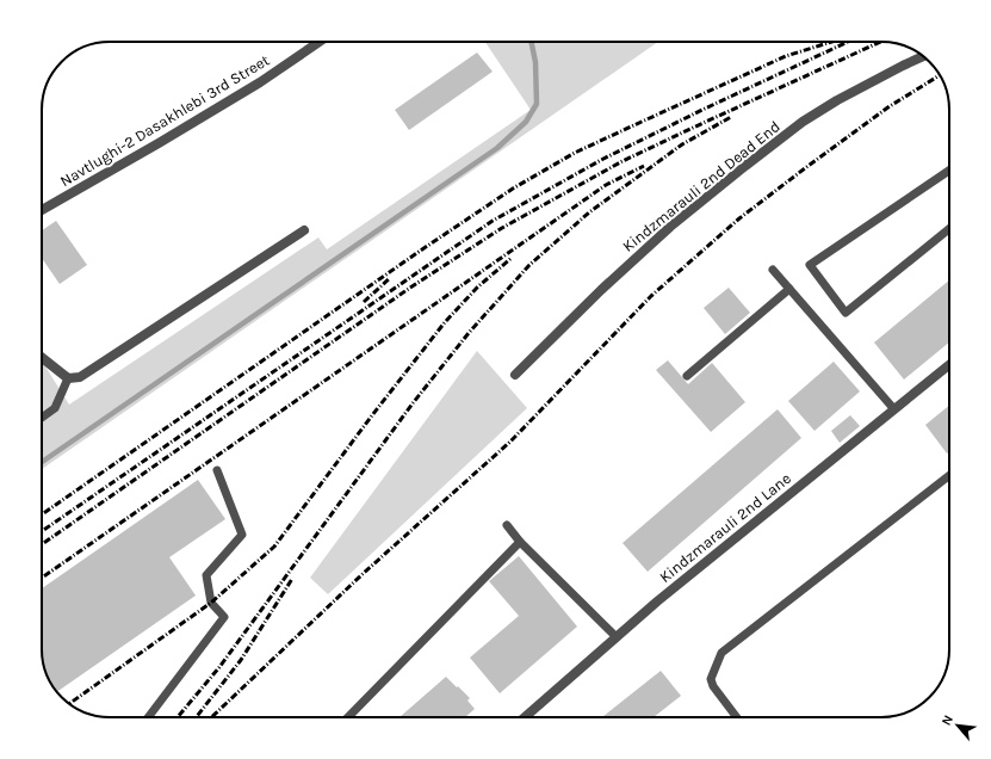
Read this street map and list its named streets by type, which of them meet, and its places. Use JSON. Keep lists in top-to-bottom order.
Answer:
{
  "streets": {
    "street": ["Navtlughi-2 Dasakhlebi 3rd Street", "Kindzmarauli 2nd Dead End", "Kindzmarauli 2nd Lane"]
  },
  "north": "top left"
}
